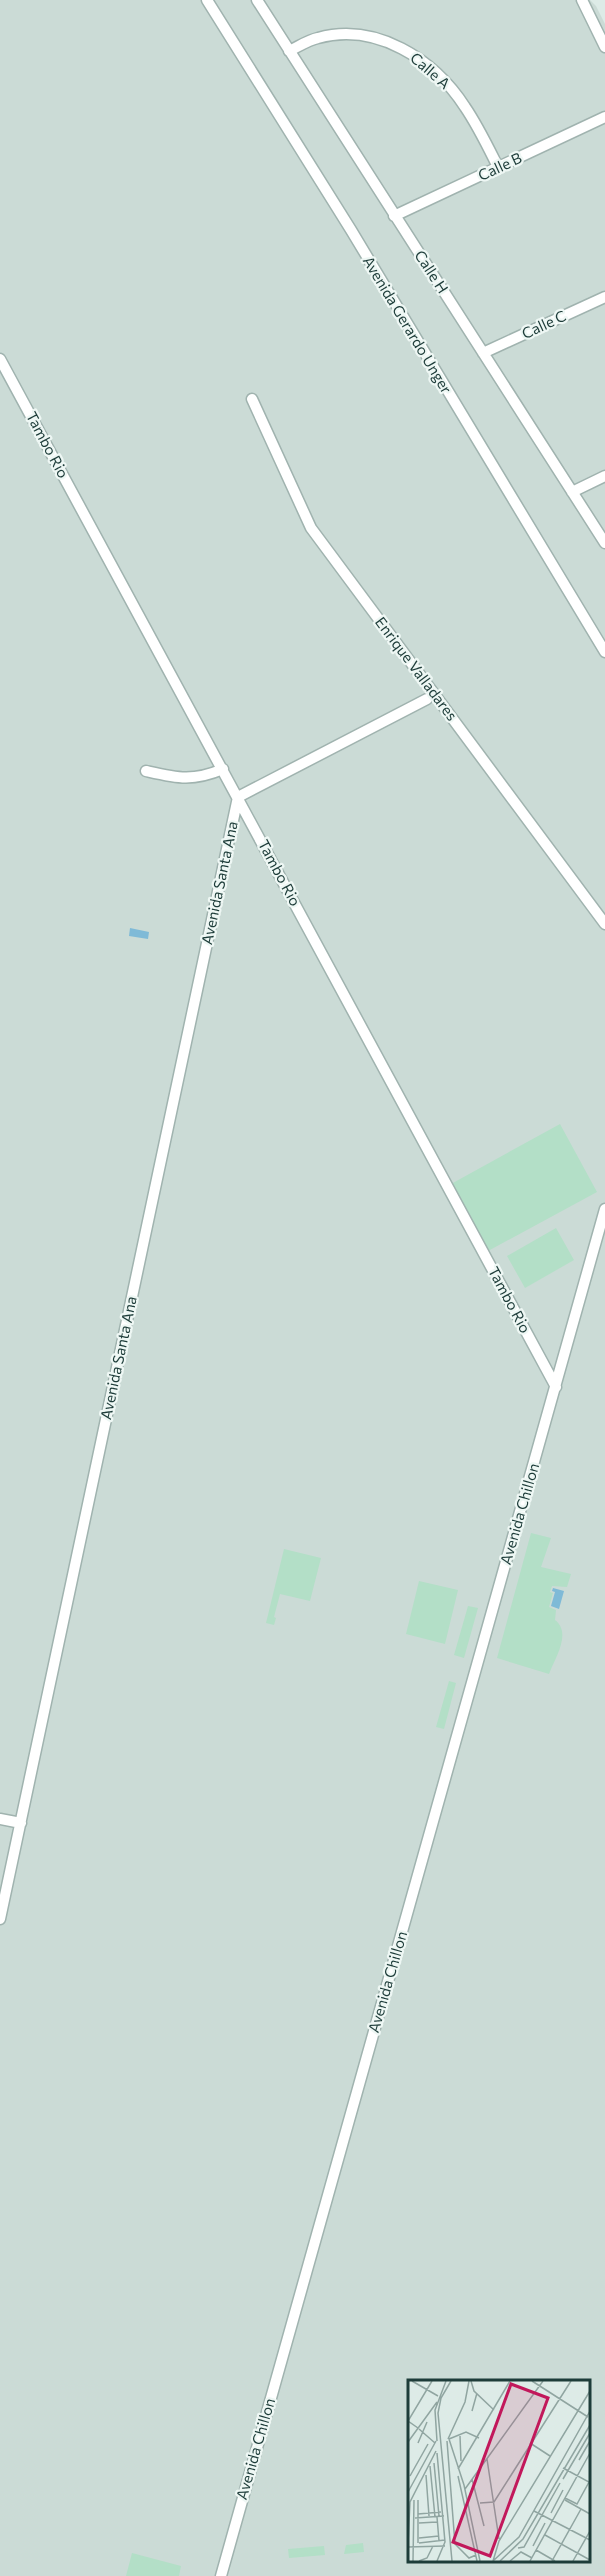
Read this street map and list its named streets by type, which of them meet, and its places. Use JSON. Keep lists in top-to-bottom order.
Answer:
{
  "streets": {
    "street": [
      "Calle A",
      "Calle B",
      "Calle H",
      "Avenida Gerardo Unger",
      "Calle C",
      "Tambo Rio",
      "Enrique Valladares",
      "Avenida Santa Ana",
      "Avenida Chillon"
    ]
  },
  "crossings": [
    ["Calle A", "Calle B"],
    ["Calle A", "Calle H"],
    ["Calle B", "Calle H"],
    ["Calle H", "Calle C"],
    ["Tambo Rio", "Avenida Santa Ana"],
    ["Tambo Rio", "Avenida Chillon"]
  ]
}
